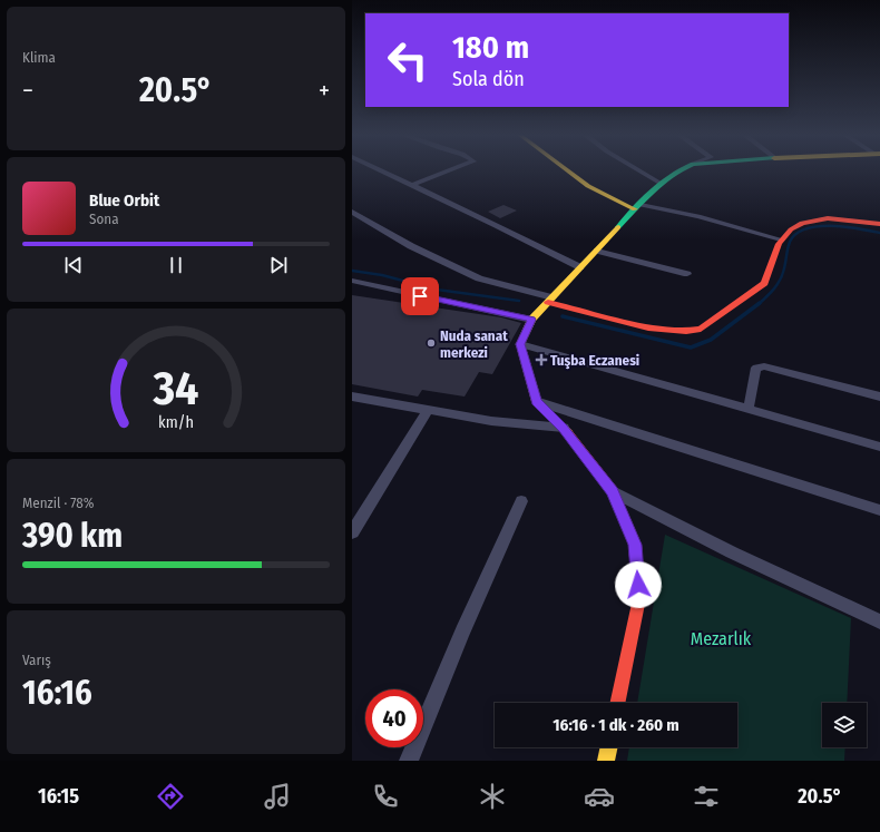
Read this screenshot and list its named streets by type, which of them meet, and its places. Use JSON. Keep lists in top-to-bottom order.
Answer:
{
  "parks": ["Mezarlık"],
  "places": {
    "other": ["Nuda sanat merkezi"],
    "health": ["Tuşba Eczanesi"]
  },
  "page": {
    "tile": [
      "Klima",
      ["Menzil · 78%", "390 km"],
      ["Varış", "16:16"]
    ],
    "turn": ["180 m", "Sola dön"],
    "heat": ["−", "20.5°", "+"],
    "song": ["Blue Orbit", "Sona"],
    "limit": "40",
    "trip": "16:16 · 1 dk · 260 m",
    "tabs": ["16:15", "20.5°"],
    "gauge": ["34", "km/h"]
  }
}
